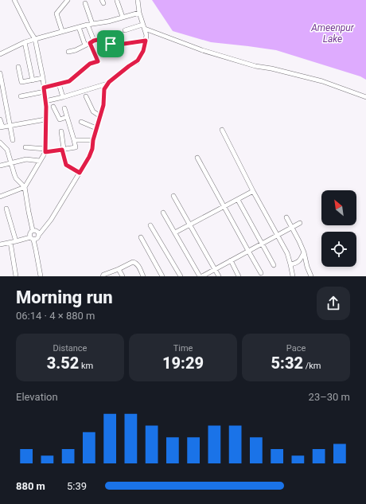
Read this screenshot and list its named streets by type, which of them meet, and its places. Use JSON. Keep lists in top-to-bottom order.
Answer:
{
  "water": ["Ameenpur Lake"],
  "north": "top left",
  "page": {
    "heading": ["Morning run", "06:14 · 4 × 880 m"],
    "stats": [
      ["Distance", "3.52 km"],
      ["Time", "19:29"],
      ["Pace", "5:32 /km"]
    ],
    "chart": ["Elevation", "23–30 m"],
    "list": [
      {
        "name": "880 m",
        "note": "5:39"
      }
    ]
  }
}
